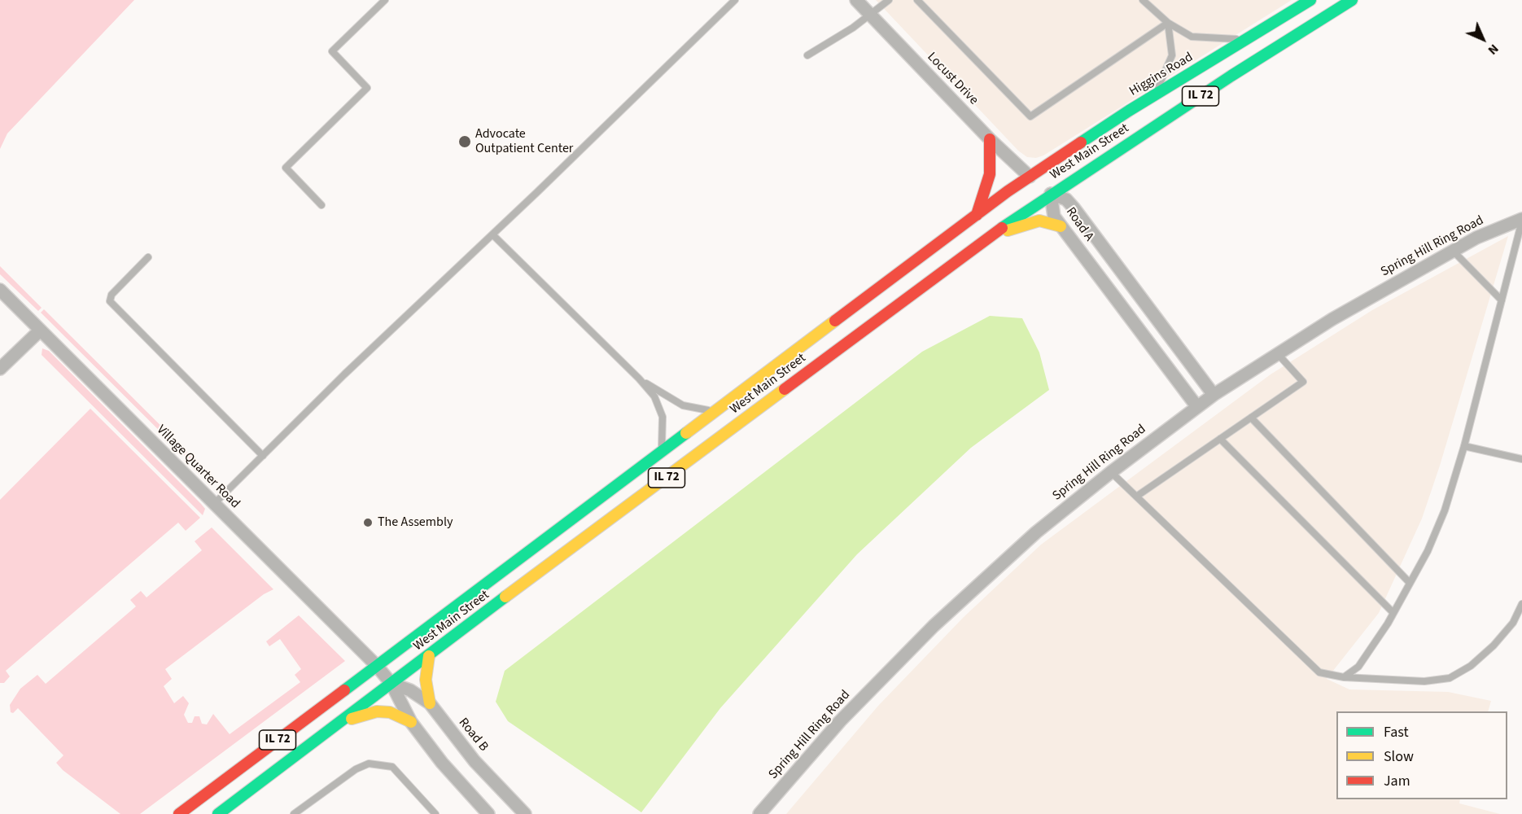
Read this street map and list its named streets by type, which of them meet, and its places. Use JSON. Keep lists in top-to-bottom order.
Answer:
{
  "streets": {
    "main road": ["Higgins Road", "IL 72", "West Main Street"],
    "street": [
      "Locust Drive",
      "Road A",
      "Spring Hill Ring Road",
      "Village Quarter Road",
      "Road B"
    ]
  },
  "crossings": [
    ["Higgins Road", "Locust Drive"],
    ["Higgins Road", "West Main Street"],
    ["Higgins Road", "Road A"],
    ["Locust Drive", "West Main Street"],
    ["Locust Drive", "Road A"],
    ["West Main Street", "Road A"],
    ["West Main Street", "Village Quarter Road"],
    ["West Main Street", "Road B"],
    ["Road A", "Spring Hill Ring Road"],
    ["Village Quarter Road", "Road B"]
  ],
  "places": ["Advocate Outpatient Center", "The Assembly"],
  "legend": ["Fast", "Slow", "Jam"],
  "north": "bottom right"
}
